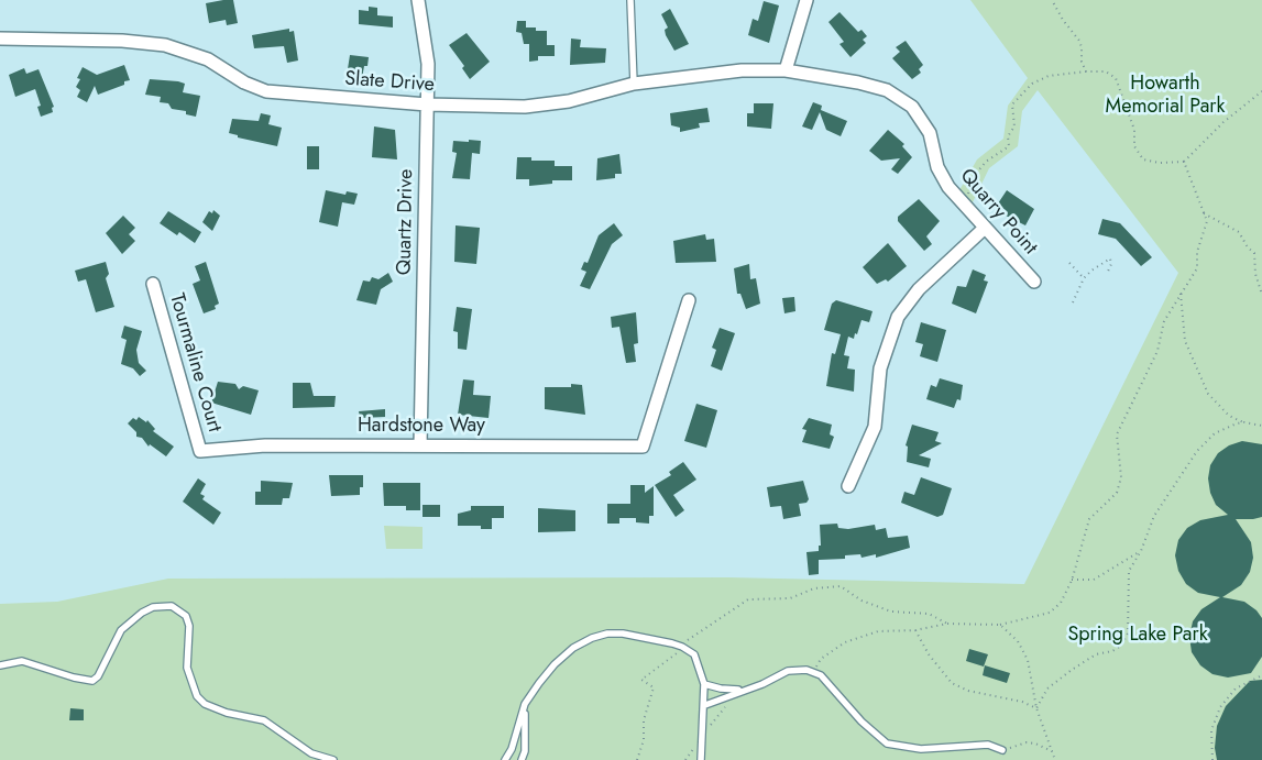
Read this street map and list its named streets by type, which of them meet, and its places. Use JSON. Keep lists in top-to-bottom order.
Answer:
{
  "streets": {
    "street": [
      "Slate Drive",
      "Quarry Point",
      "Quartz Drive",
      "Tourmaline Court",
      "Hardstone Way"
    ]
  },
  "crossings": [
    ["Slate Drive", "Quarry Point"],
    ["Slate Drive", "Quartz Drive"],
    ["Quartz Drive", "Hardstone Way"],
    ["Tourmaline Court", "Hardstone Way"]
  ],
  "parks": ["Howarth Memorial Park", "Spring Lake Park"]
}
